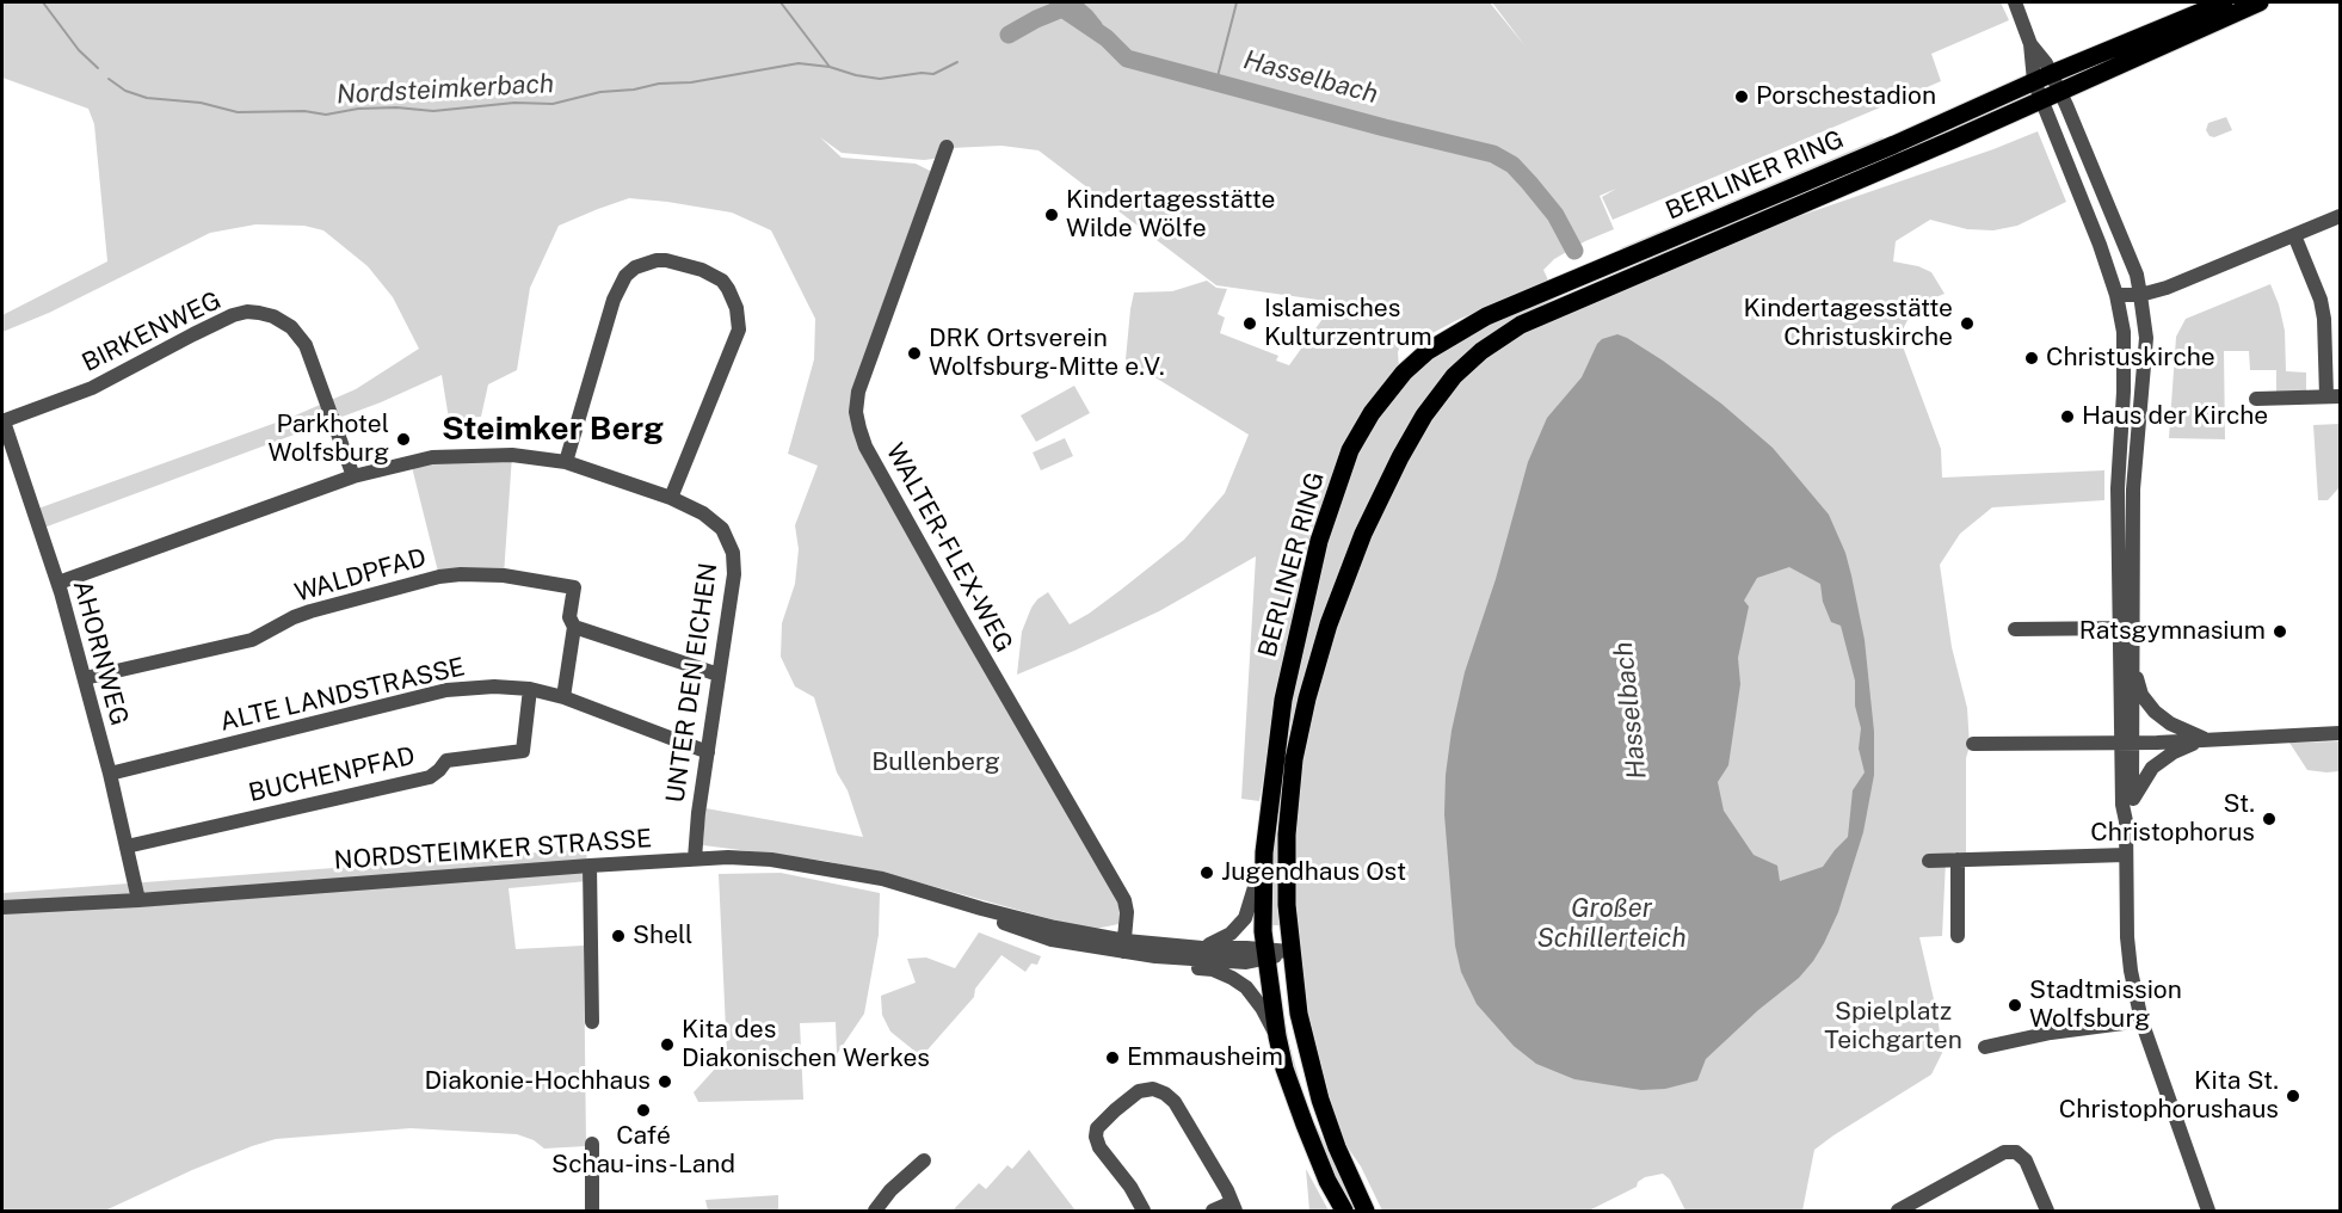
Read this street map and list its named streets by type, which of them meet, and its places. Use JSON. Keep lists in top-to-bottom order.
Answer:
{
  "streets": {
    "main road": ["BERLINER RING"],
    "street": [
      "BIRKENWEG",
      "WALTER-FLEX-WEG",
      "WALDPFAD",
      "AHORNWEG",
      "UNTER DEN EICHEN",
      "ALTE LANDSTRASSE",
      "BUCHENPFAD",
      "NORDSTEIMKER STRASSE"
    ]
  },
  "crossings": [
    ["BERLINER RING", "NORDSTEIMKER STRASSE"],
    ["BIRKENWEG", "AHORNWEG"],
    ["BIRKENWEG", "UNTER DEN EICHEN"],
    ["WALTER-FLEX-WEG", "NORDSTEIMKER STRASSE"],
    ["WALDPFAD", "AHORNWEG"],
    ["WALDPFAD", "ALTE LANDSTRASSE"],
    ["AHORNWEG", "UNTER DEN EICHEN"],
    ["AHORNWEG", "ALTE LANDSTRASSE"],
    ["AHORNWEG", "BUCHENPFAD"],
    ["AHORNWEG", "NORDSTEIMKER STRASSE"],
    ["UNTER DEN EICHEN", "ALTE LANDSTRASSE"],
    ["UNTER DEN EICHEN", "NORDSTEIMKER STRASSE"],
    ["ALTE LANDSTRASSE", "BUCHENPFAD"]
  ],
  "districts": ["Steimker Berg"],
  "water": ["Hasselbach", "Nordsteimkerbach", "Großer Schillerteich"],
  "parks": ["Bullenberg", "Spielplatz Teichgarten"],
  "places": [
    "Porschestadion",
    "Kindertagesstätte Wilde Wölfe",
    "Islamisches Kulturzentrum",
    "Kindertagesstätte Christuskirche",
    "DRK Ortsverein Wolfsburg-Mitte e.V.",
    "Christuskirche",
    "Haus der Kirche",
    "Parkhotel Wolfsburg",
    "Ratsgymnasium",
    "St. Christophorus",
    "Jugendhaus Ost",
    "Shell",
    "Stadtmission Wolfsburg",
    "Kita des Diakonischen Werkes",
    "Emmausheim",
    "Diakonie-Hochhaus",
    "Kita St. Christophorushaus",
    "Café Schau-ins-Land"
  ]
}
